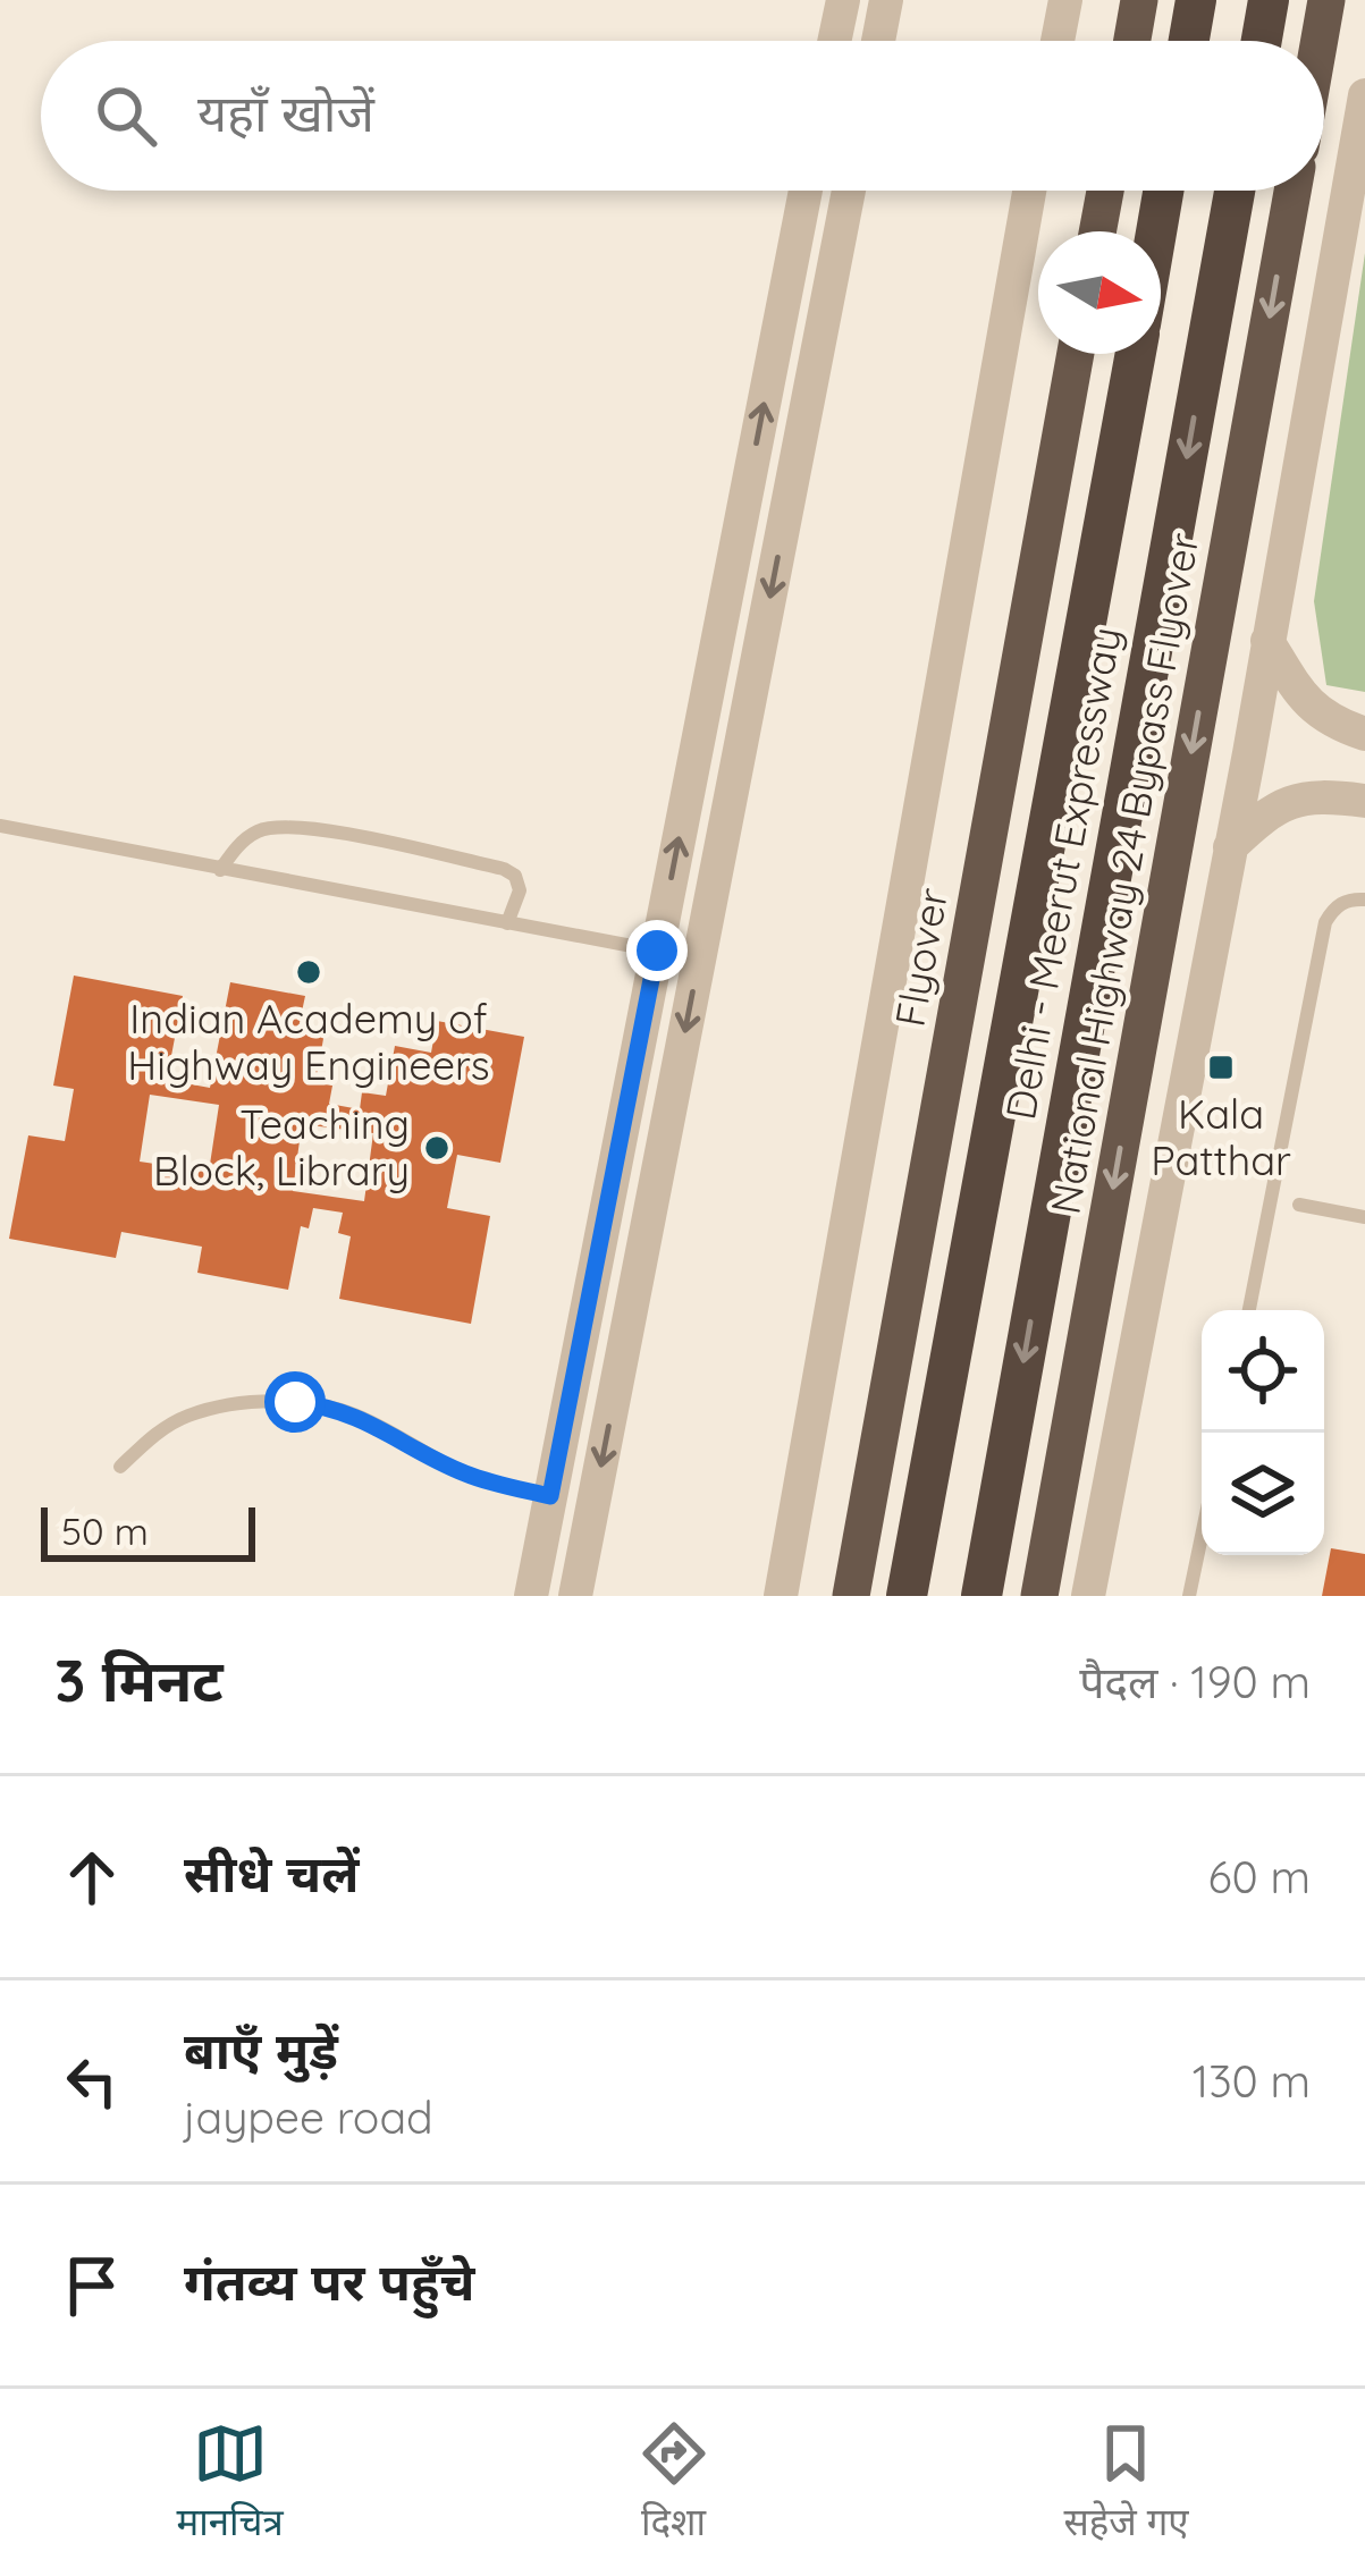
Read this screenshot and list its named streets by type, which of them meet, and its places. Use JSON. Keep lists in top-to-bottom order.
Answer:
{
  "streets": {
    "highway": ["Delhi - Meerut Expressway", "National Highway 24 Bypass Flyover", "Flyover"]
  },
  "one_way": ["National Highway 24 Bypass Flyover"],
  "places": {
    "other": ["Indian Academy of Highway Engineers", "Teaching Block, Library"],
    "transit": ["Kala Patthar"]
  },
  "scale_bar": "50 m",
  "north": "right",
  "page": {
    "search": "यहाँ खोजें",
    "scale": "50 m",
    "heading": ["3 मिनट", "पैदल · 190 m"],
    "list": [
      ["सीधे चलें", "60 m"],
      ["बाएँ मुड़ें", "jaypee road", "130 m"],
      "गंतव्य पर पहुँचे"
    ],
    "nav": ["मानचित्र", "दिशा", "सहेजे गए"]
  }
}
